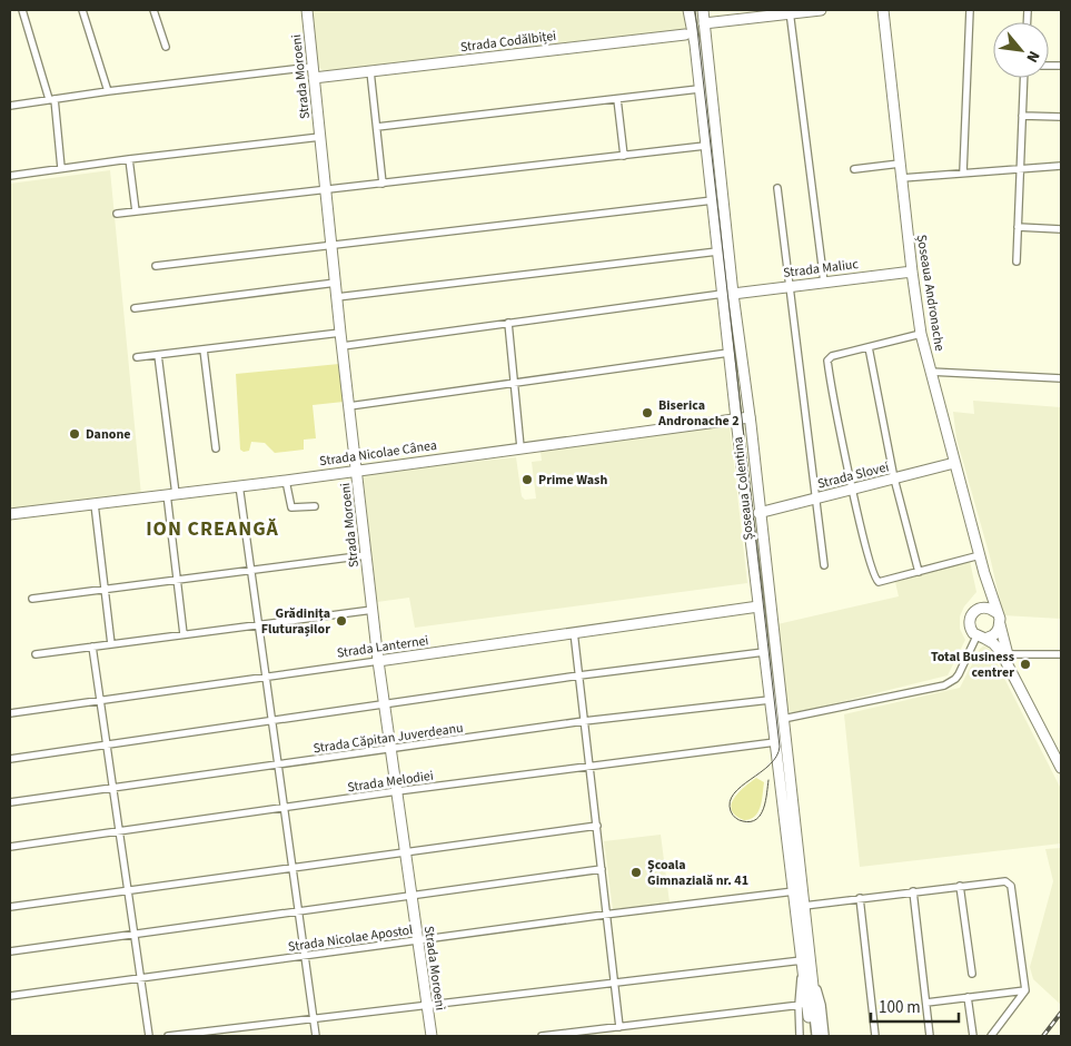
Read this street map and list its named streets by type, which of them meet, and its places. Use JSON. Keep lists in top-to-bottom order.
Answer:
{
  "streets": {
    "street": [
      "Strada Codălbiței",
      "Strada Moroeni",
      "Strada Maliuc",
      "Șoseaua Andronache",
      "Strada Nicolae Cânea",
      "Strada Slovei",
      "Șoseaua Colentina",
      "Strada Lanternei",
      "Strada Căpitan Juverdeanu",
      "Strada Melodiei",
      "Strada Nicolae Apostol"
    ]
  },
  "crossings": [
    ["Strada Codălbiței", "Strada Moroeni"],
    ["Strada Codălbiței", "Șoseaua Colentina"],
    ["Strada Moroeni", "Strada Nicolae Cânea"],
    ["Strada Moroeni", "Strada Lanternei"],
    ["Strada Moroeni", "Strada Căpitan Juverdeanu"],
    ["Strada Moroeni", "Strada Melodiei"],
    ["Strada Moroeni", "Strada Nicolae Apostol"],
    ["Strada Maliuc", "Șoseaua Andronache"],
    ["Strada Maliuc", "Șoseaua Colentina"],
    ["Șoseaua Andronache", "Strada Slovei"],
    ["Strada Nicolae Cânea", "Șoseaua Colentina"],
    ["Strada Slovei", "Șoseaua Colentina"],
    ["Șoseaua Colentina", "Strada Lanternei"],
    ["Șoseaua Colentina", "Strada Căpitan Juverdeanu"],
    ["Șoseaua Colentina", "Strada Melodiei"],
    ["Șoseaua Colentina", "Strada Nicolae Apostol"]
  ],
  "districts": ["ION CREANGĂ"],
  "places": [
    "Biserica Andronache 2",
    "Danone",
    "Prime Wash",
    "Grădinița Fluturașilor",
    "Total Business centrer",
    "Școala Gimnazială nr. 41"
  ],
  "scale_bar": "100 m",
  "north": "bottom right"
}
